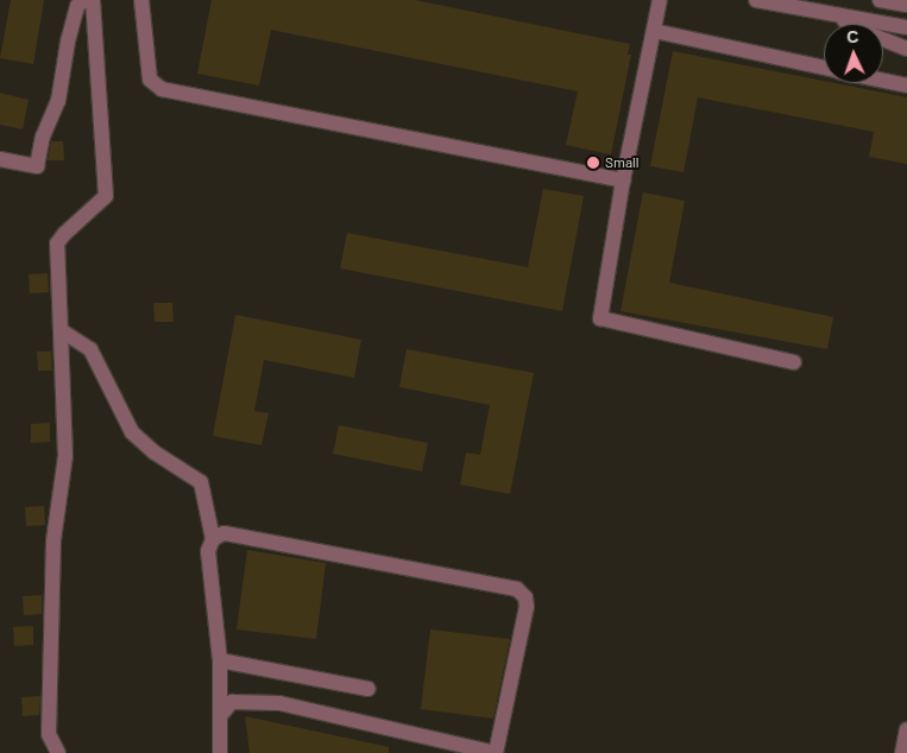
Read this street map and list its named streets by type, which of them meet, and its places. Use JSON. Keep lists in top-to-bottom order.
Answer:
{
  "places": ["Small"],
  "north": "top"
}
